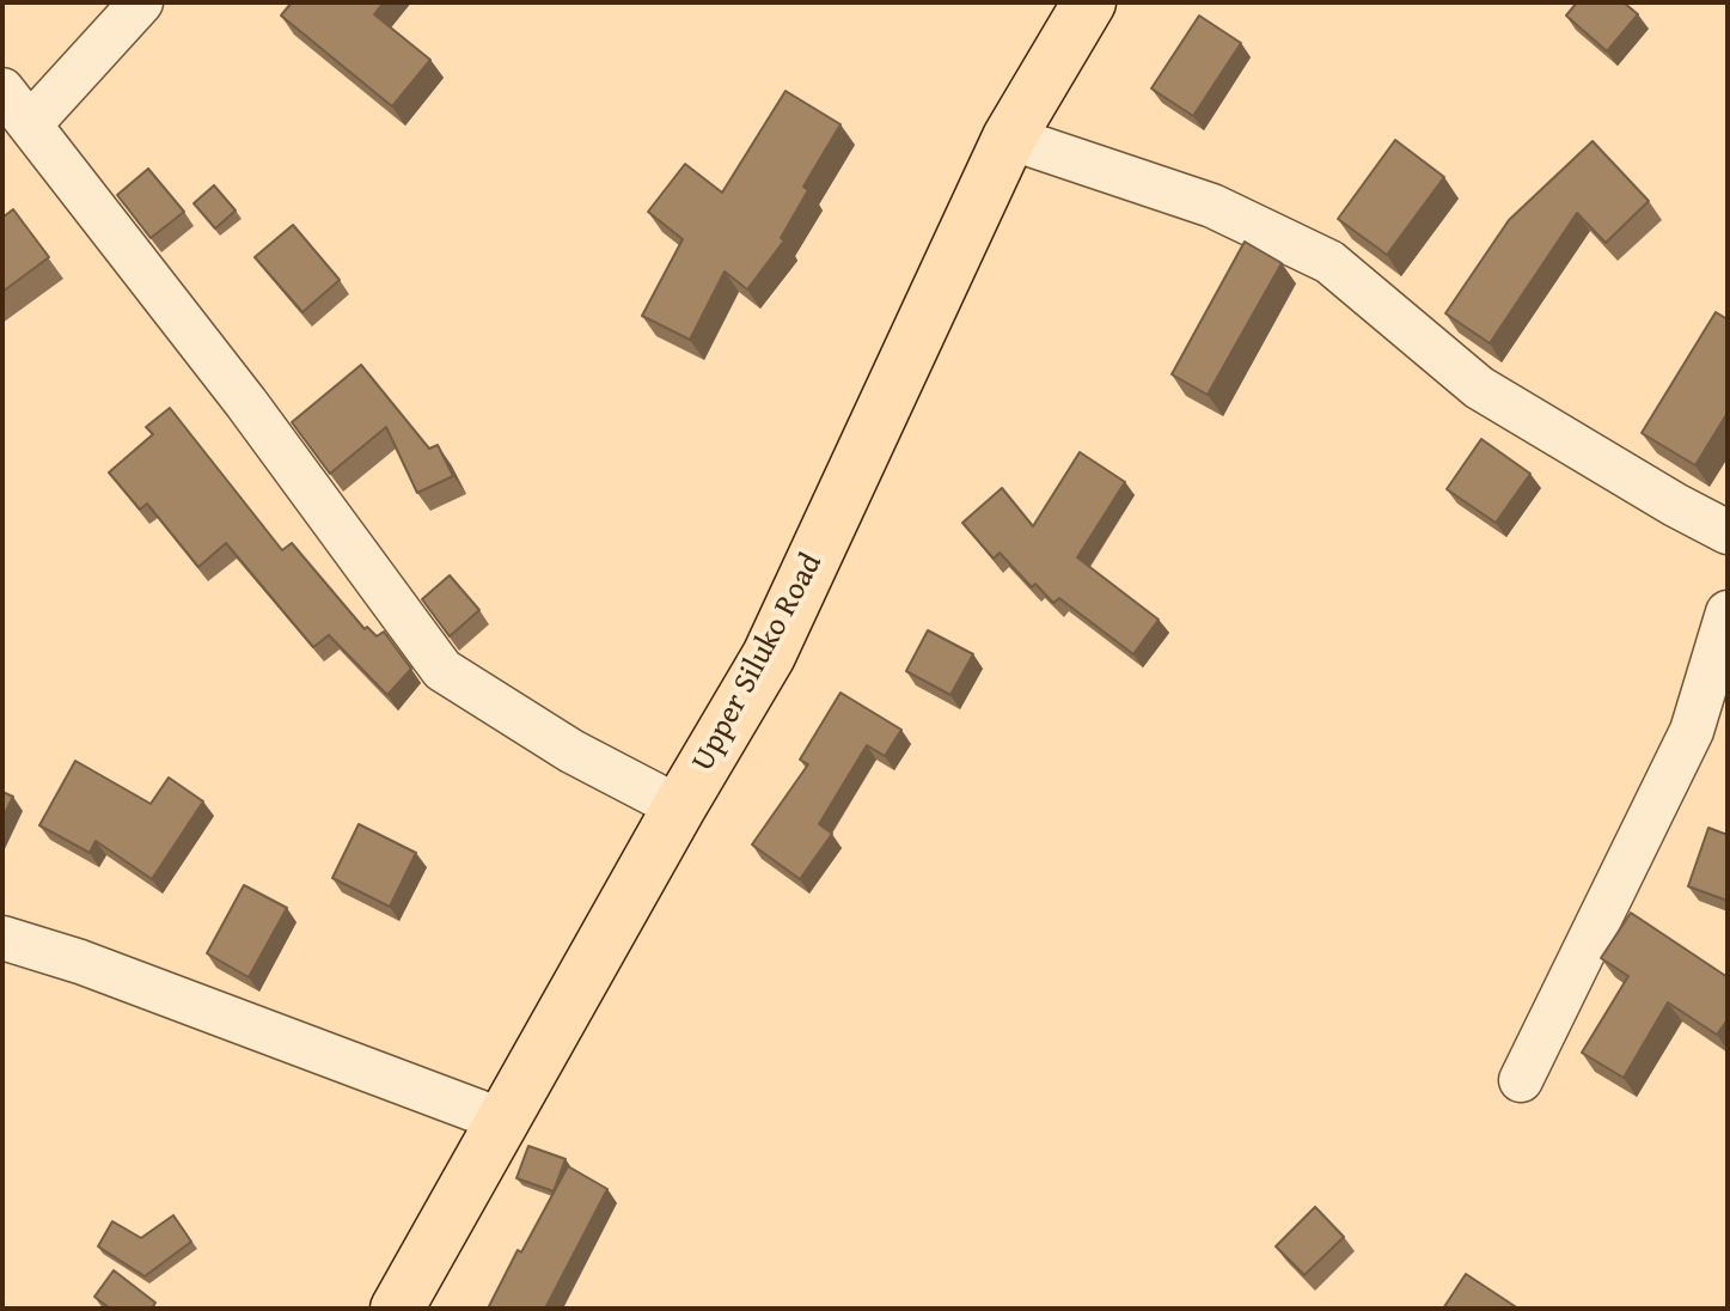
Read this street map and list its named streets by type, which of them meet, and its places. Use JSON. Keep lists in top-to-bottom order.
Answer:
{
  "streets": {
    "main road": ["Upper Siluko Road"]
  }
}
